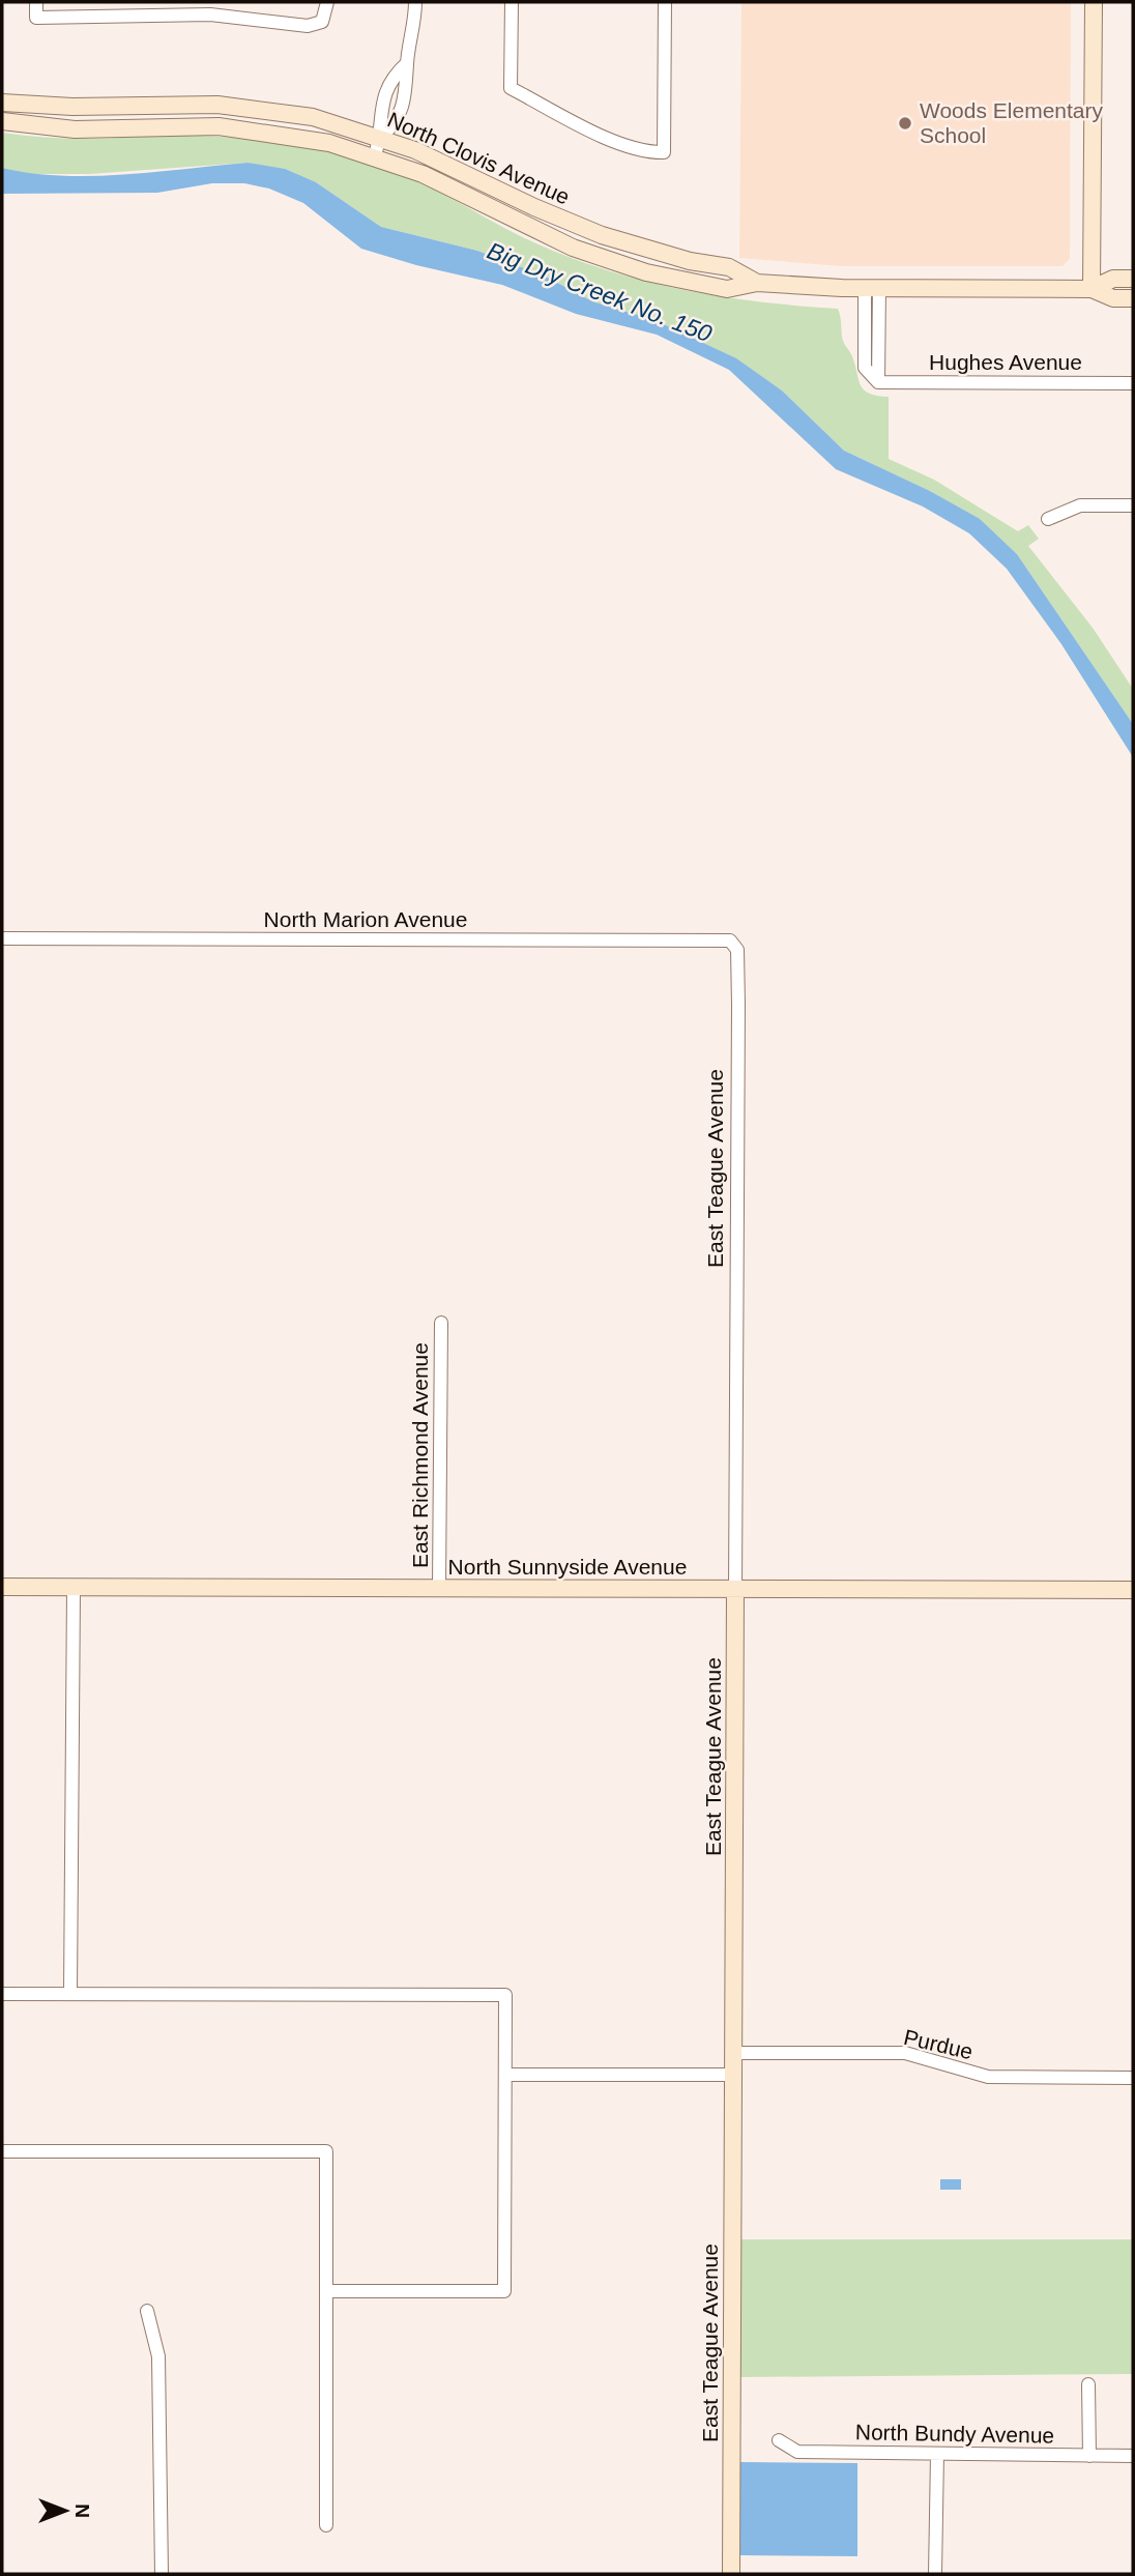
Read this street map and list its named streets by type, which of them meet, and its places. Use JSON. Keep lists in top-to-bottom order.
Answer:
{
  "streets": {
    "main road": ["North Clovis Avenue", "East Teague Avenue", "North Sunnyside Avenue"],
    "street": [
      "Hughes Avenue",
      "North Marion Avenue",
      "East Richmond Avenue",
      "Purdue",
      "North Bundy Avenue"
    ]
  },
  "crossings": [
    ["North Clovis Avenue", "Hughes Avenue"],
    ["North Marion Avenue", "East Teague Avenue"],
    ["East Teague Avenue", "North Sunnyside Avenue"],
    ["East Teague Avenue", "Purdue"],
    ["East Richmond Avenue", "North Sunnyside Avenue"]
  ],
  "water": ["Big Dry Creek No. 150"],
  "places": ["Woods Elementary School"],
  "north": "right"
}
